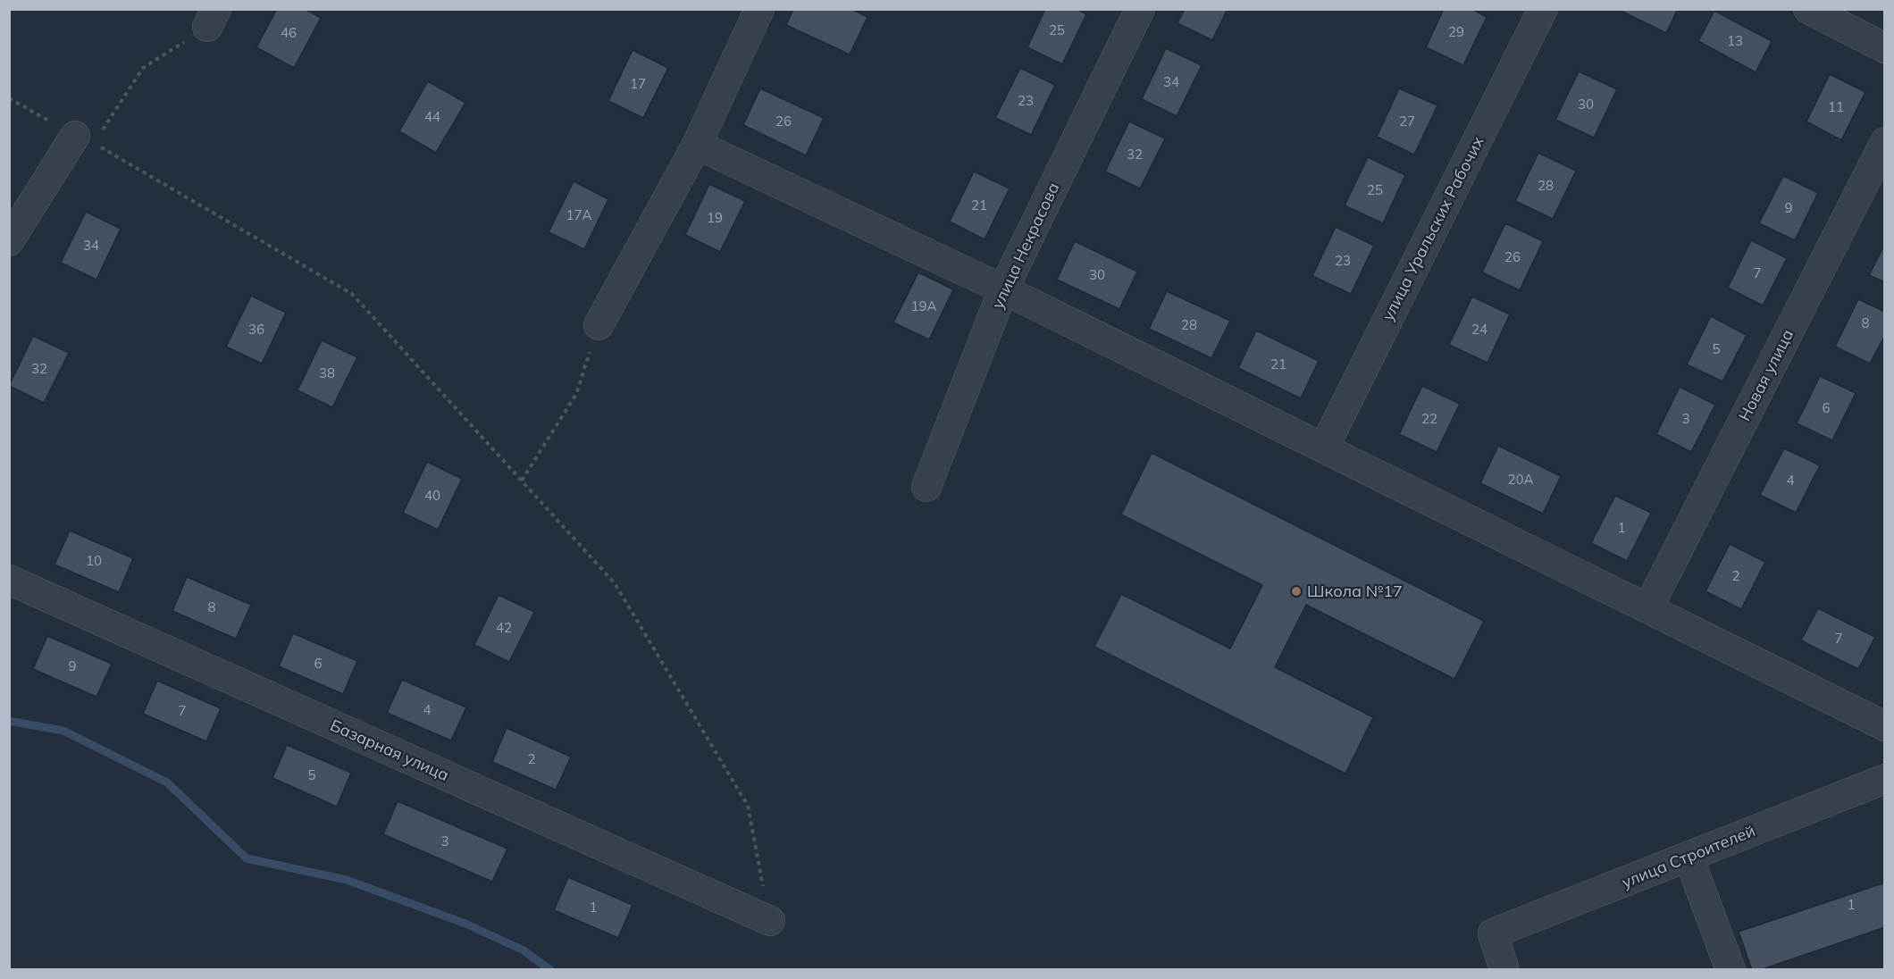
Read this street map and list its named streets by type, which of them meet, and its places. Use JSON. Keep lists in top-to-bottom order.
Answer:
{
  "streets": {
    "street": [
      "улица Уральских Рабочих",
      "улица Некрасова",
      "Новая улица",
      "Базарная улица",
      "улица Строителей"
    ]
  },
  "places": ["Школа №17"],
  "house_numbers": [
    "25",
    "29",
    "46",
    "13",
    "34",
    "17",
    "23",
    "30",
    "11",
    "44",
    "26",
    "27",
    "32",
    "28",
    "25",
    "21",
    "9",
    "17А",
    "19",
    "34",
    "26",
    "23",
    "7",
    "30",
    "19А",
    "8",
    "28",
    "36",
    "24",
    "5",
    "21",
    "32",
    "38",
    "6",
    "22",
    "3",
    "20А",
    "4",
    "40",
    "1",
    "10",
    "2",
    "8",
    "42",
    "7",
    "6",
    "9",
    "4",
    "7",
    "2",
    "5",
    "3",
    "1",
    "1"
  ]
}
